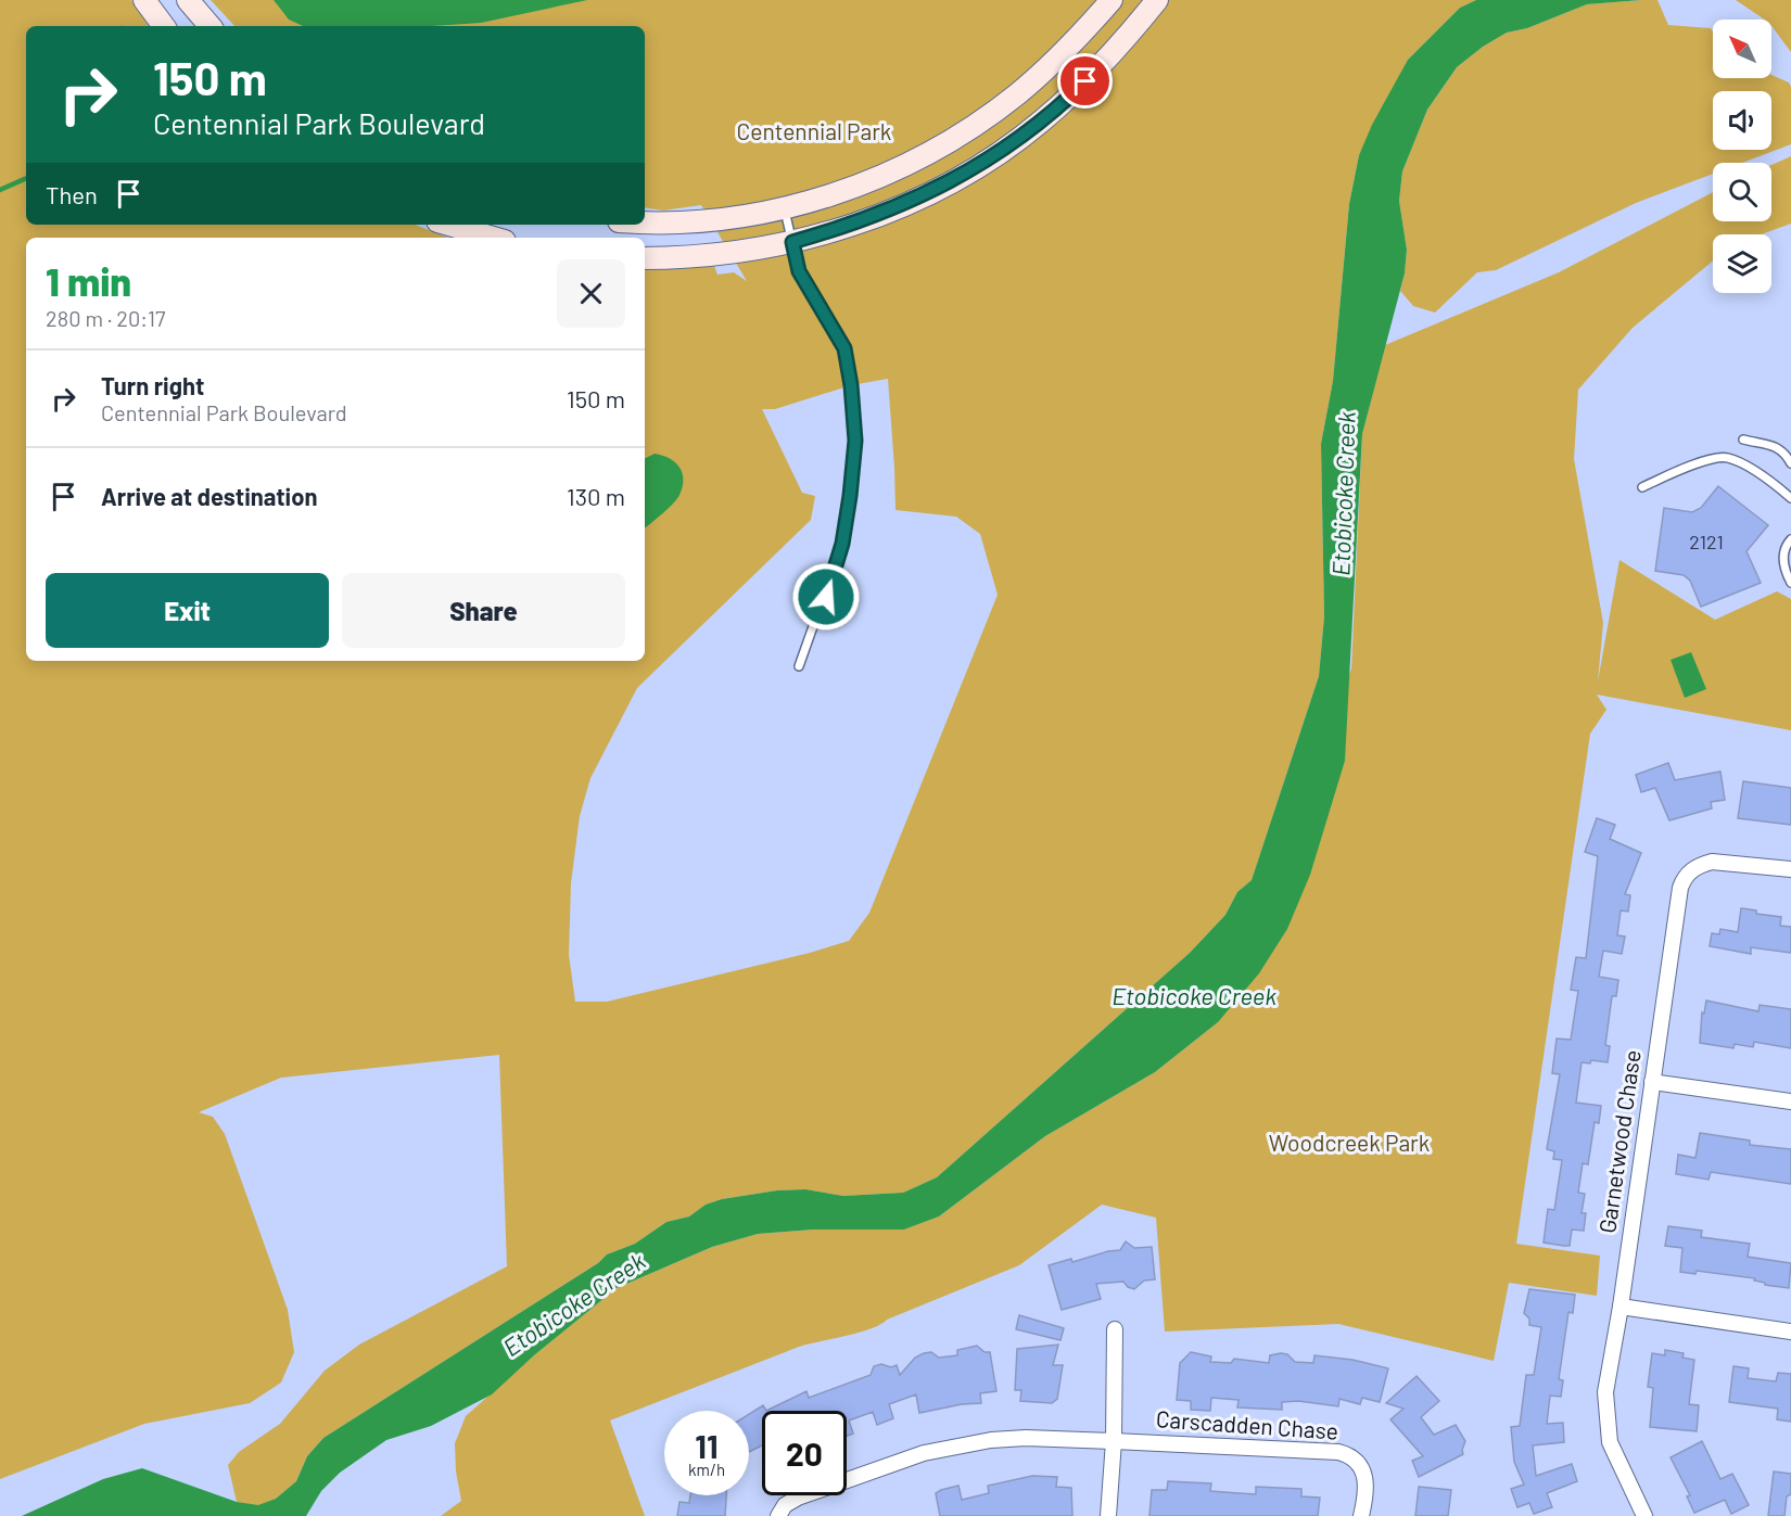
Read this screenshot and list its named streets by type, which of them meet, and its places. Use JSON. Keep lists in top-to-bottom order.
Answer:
{
  "streets": {
    "street": ["Garnetwood Chase", "Carscadden Chase"]
  },
  "water": ["Etobicoke Creek"],
  "parks": ["Centennial Park", "Woodcreek Park"],
  "house_numbers": ["2121"],
  "north": "top left",
  "page": {
    "turn": ["150 m", "Centennial Park Boulevard"],
    "then": "Then",
    "heading": ["1 min", "280 m · 20:17"],
    "list": [
      {
        "name": "Turn right",
        "note": "Centennial Park Boulevard",
        "value": "150 m"
      },
      {
        "name": "Arrive at destination",
        "value": "130 m"
      }
    ],
    "buttons": ["Exit", "Share"],
    "speed": "11 km/h",
    "limit": "20"
  }
}
